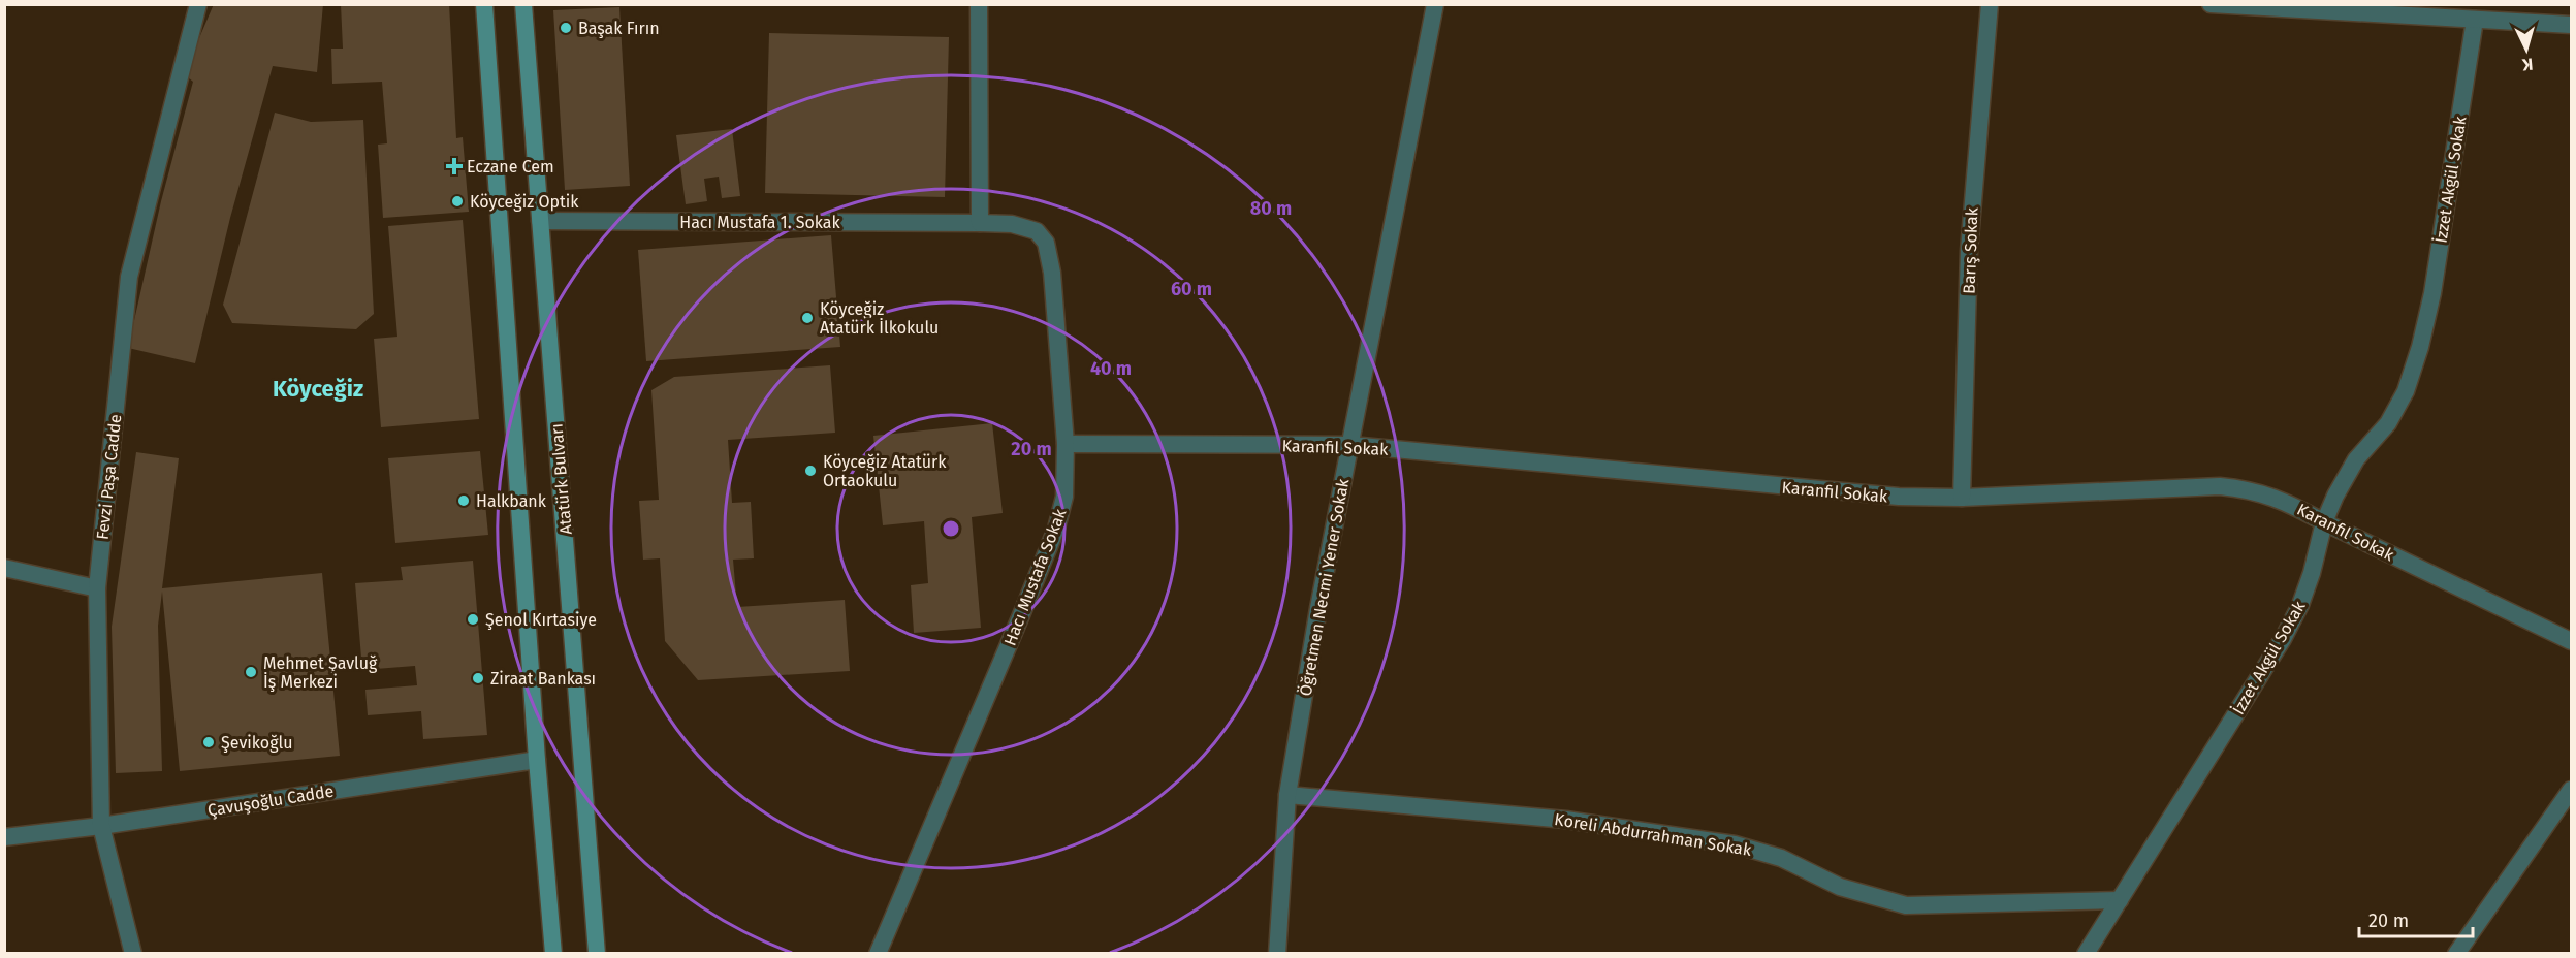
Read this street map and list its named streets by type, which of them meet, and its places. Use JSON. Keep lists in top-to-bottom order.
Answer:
{
  "streets": {
    "main road": ["Atatürk Bulvarı"],
    "street": [
      "İzzet Akgül Sokak",
      "Hacı Mustafa 1. Sokak",
      "Barış Sokak",
      "Karanfil Sokak",
      "Fevzi Paşa Cadde",
      "Hacı Mustafa Sokak",
      "Öğretmen Necmi Yener Sokak",
      "Çavuşoğlu Cadde",
      "Koreli Abdurrahman Sokak"
    ]
  },
  "crossings": [
    ["İzzet Akgül Sokak", "Karanfil Sokak"],
    ["İzzet Akgül Sokak", "Koreli Abdurrahman Sokak"],
    ["Hacı Mustafa 1. Sokak", "Atatürk Bulvarı"],
    ["Hacı Mustafa 1. Sokak", "Hacı Mustafa Sokak"],
    ["Barış Sokak", "Karanfil Sokak"],
    ["Karanfil Sokak", "Hacı Mustafa Sokak"],
    ["Karanfil Sokak", "Öğretmen Necmi Yener Sokak"],
    ["Fevzi Paşa Cadde", "Çavuşoğlu Cadde"],
    ["Öğretmen Necmi Yener Sokak", "Koreli Abdurrahman Sokak"]
  ],
  "districts": ["Köyceğiz"],
  "places": {
    "other": [
      "Başak Fırın",
      "Köyceğiz Optik",
      "Köyceğiz Atatürk İlkokulu",
      "Köyceğiz Atatürk Ortaokulu",
      "Halkbank",
      "Şenol Kırtasiye",
      "Mehmet Şavluğ İş Merkezi",
      "Ziraat Bankası",
      "Şevikoğlu"
    ],
    "health": ["Eczane Cem"]
  },
  "scale_bar": "20 m",
  "north": "bottom",
  "rings": [
    "80 m",
    "60 m",
    "40 m",
    "20 m"
  ]
}
